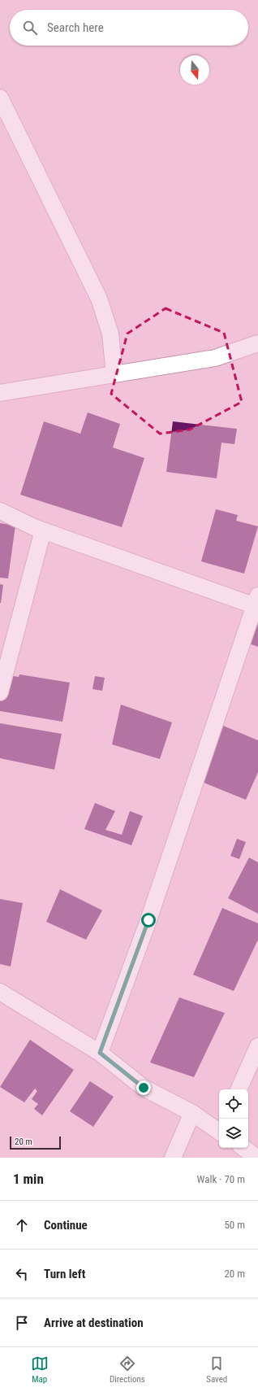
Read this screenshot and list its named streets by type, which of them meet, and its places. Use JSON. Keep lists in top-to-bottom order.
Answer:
{
  "scale_bar": "20 m",
  "north": "bottom",
  "page": {
    "search": "Search here",
    "scale": "20 m",
    "heading": ["1 min", "Walk · 70 m"],
    "list": [
      ["Continue", "50 m"],
      ["Turn left", "20 m"],
      "Arrive at destination"
    ],
    "nav": ["Map", "Directions", "Saved"]
  }
}
